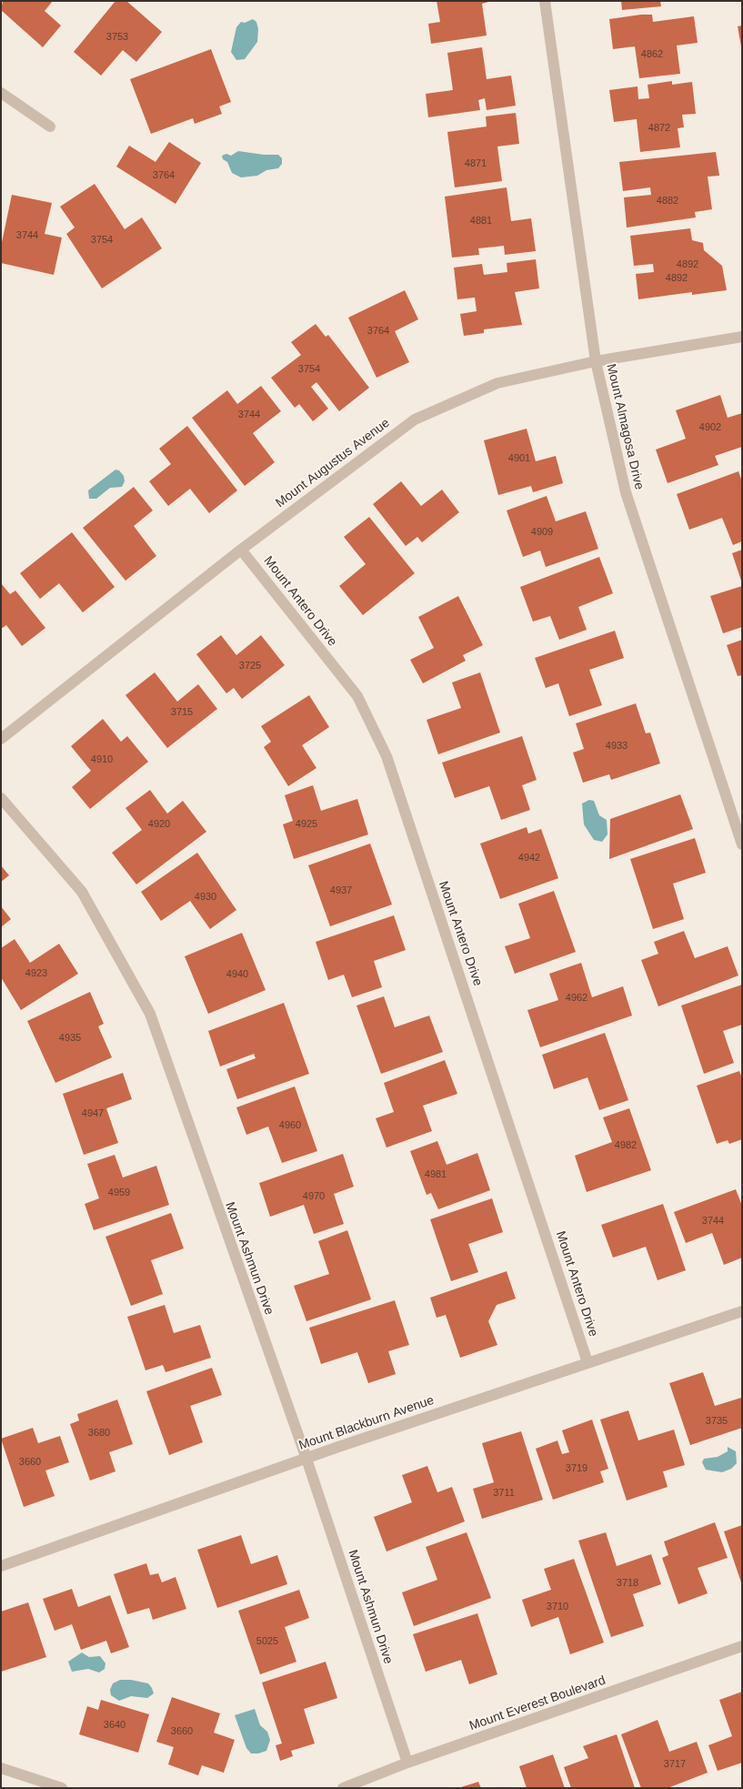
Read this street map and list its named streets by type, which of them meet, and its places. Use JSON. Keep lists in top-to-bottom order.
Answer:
{
  "streets": {
    "street": [
      "Mount Almagosa Drive",
      "Mount Augustus Avenue",
      "Mount Antero Drive",
      "Mount Ashmun Drive",
      "Mount Blackburn Avenue",
      "Mount Everest Boulevard"
    ]
  },
  "crossings": [
    ["Mount Almagosa Drive", "Mount Augustus Avenue"],
    ["Mount Augustus Avenue", "Mount Antero Drive"],
    ["Mount Antero Drive", "Mount Blackburn Avenue"],
    ["Mount Ashmun Drive", "Mount Blackburn Avenue"],
    ["Mount Ashmun Drive", "Mount Everest Boulevard"]
  ],
  "house_numbers": [
    "3753",
    "4862",
    "4872",
    "4871",
    "3764",
    "4882",
    "4881",
    "3744",
    "3754",
    "4892",
    "4892",
    "3764",
    "3754",
    "3744",
    "4902",
    "4901",
    "4909",
    "3725",
    "3715",
    "4933",
    "4910",
    "4920",
    "4925",
    "4942",
    "4937",
    "4930",
    "4923",
    "4940",
    "4962",
    "4935",
    "4947",
    "4960",
    "4982",
    "4981",
    "4959",
    "4970",
    "3744",
    "3735",
    "3680",
    "3660",
    "3719",
    "3711",
    "3718",
    "3710",
    "5025",
    "3640",
    "3660",
    "3717"
  ]
}
